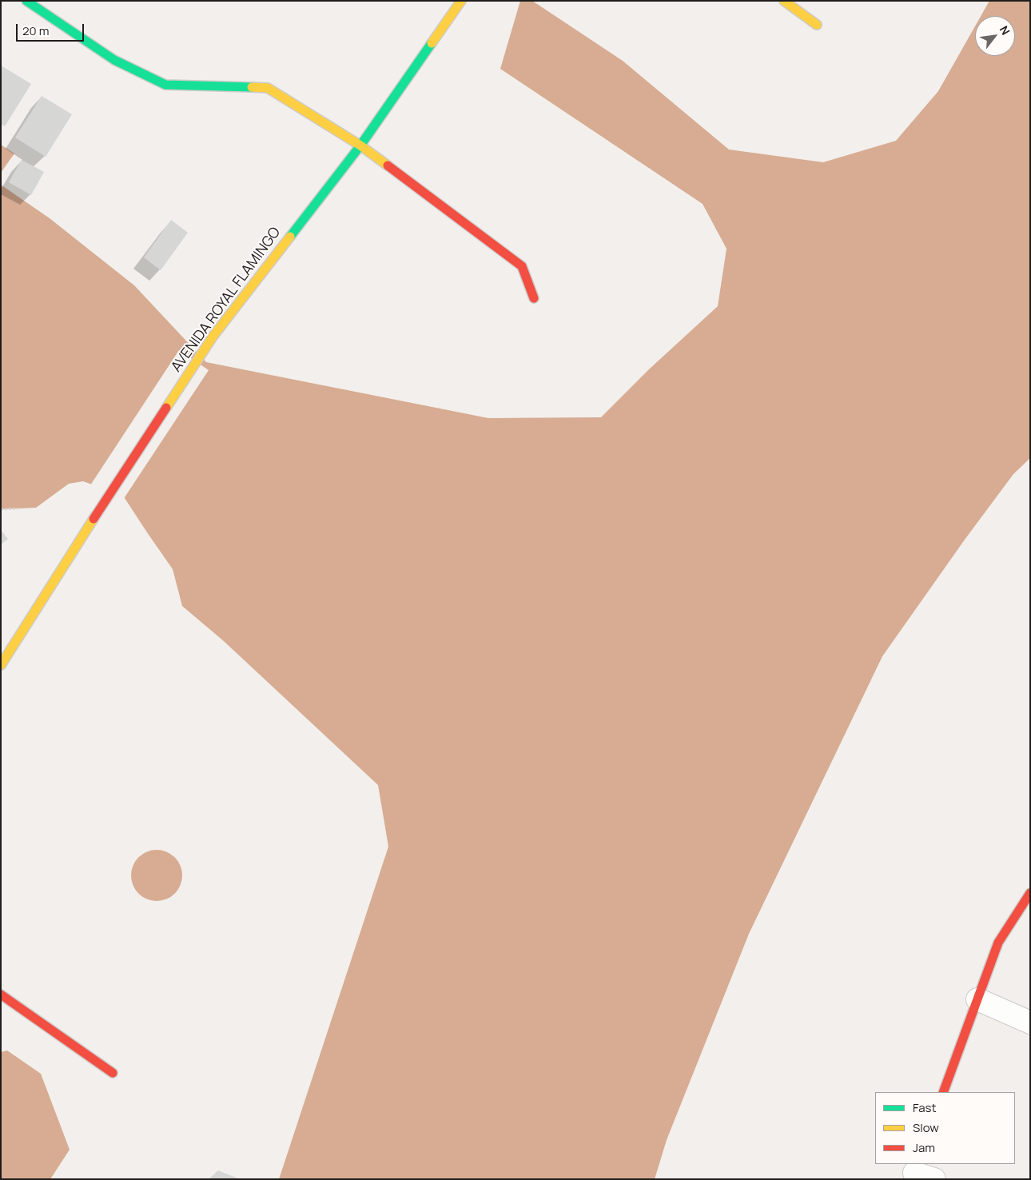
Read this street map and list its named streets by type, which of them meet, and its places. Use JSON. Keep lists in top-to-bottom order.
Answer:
{
  "streets": {
    "street": ["AVENIDA ROYAL FLAMINGO"]
  },
  "legend": ["Fast", "Slow", "Jam"],
  "scale_bar": "20 m",
  "north": "top right"
}
